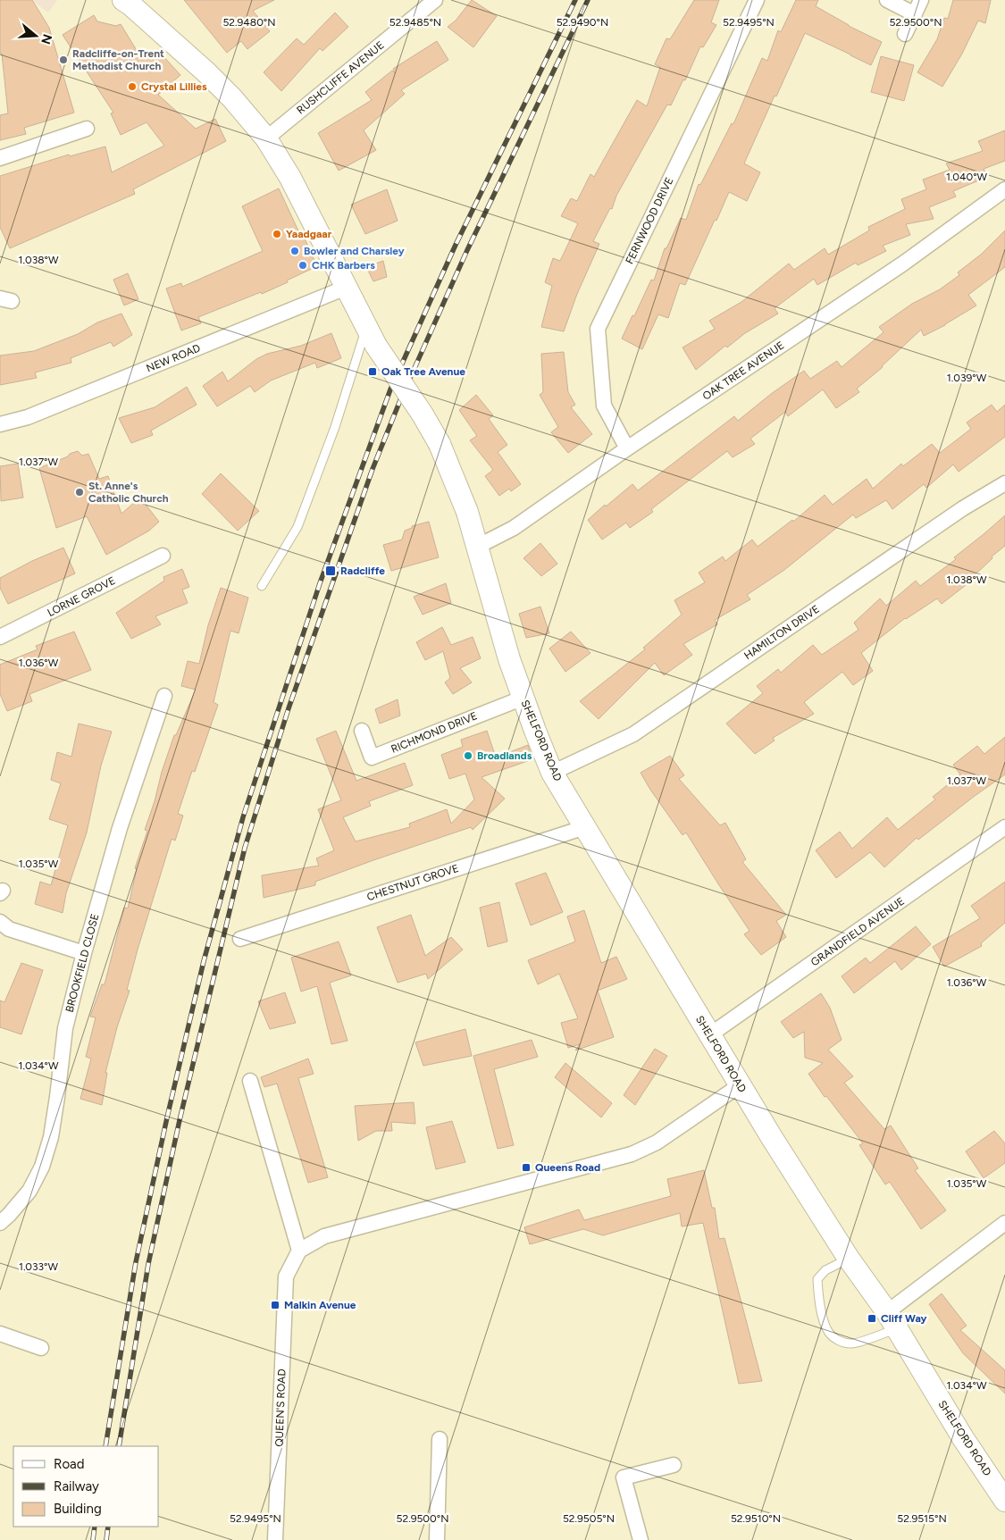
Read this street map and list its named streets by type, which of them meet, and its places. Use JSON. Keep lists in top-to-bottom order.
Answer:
{
  "streets": {
    "street": [
      "RUSHCLIFFE AVENUE",
      "FERNWOOD DRIVE",
      "NEW ROAD",
      "OAK TREE AVENUE",
      "LORNE GROVE",
      "HAMILTON DRIVE",
      "RICHMOND DRIVE",
      "SHELFORD ROAD",
      "CHESTNUT GROVE",
      "GRANDFIELD AVENUE",
      "BROOKFIELD CLOSE",
      "QUEEN'S ROAD"
    ]
  },
  "crossings": [
    ["RUSHCLIFFE AVENUE", "SHELFORD ROAD"],
    ["FERNWOOD DRIVE", "OAK TREE AVENUE"],
    ["NEW ROAD", "SHELFORD ROAD"],
    ["OAK TREE AVENUE", "SHELFORD ROAD"],
    ["HAMILTON DRIVE", "SHELFORD ROAD"],
    ["RICHMOND DRIVE", "SHELFORD ROAD"],
    ["SHELFORD ROAD", "CHESTNUT GROVE"],
    ["SHELFORD ROAD", "GRANDFIELD AVENUE"]
  ],
  "places": {
    "other": [
      "Radcliffe-on-Trent Methodist Church",
      "Crystal Lillies",
      "Yaadgaar",
      "Bowler and Charsley",
      "CHK Barbers",
      "St. Anne's Catholic Church",
      "Broadlands"
    ],
    "transit": [
      "Oak Tree Avenue",
      "Radcliffe",
      "Queens Road",
      "Malkin Avenue",
      "Cliff Way"
    ]
  },
  "legend": ["Road", "Railway", "Building"],
  "north": "right",
  "coordinates": [
    "52.9480°N",
    "52.9485°N",
    "52.9490°N",
    "52.9495°N",
    "52.9500°N",
    "1.040°W",
    "1.038°W",
    "1.039°W",
    "1.037°W",
    "1.036°W",
    "1.035°W",
    "1.034°W",
    "1.033°W",
    "52.9505°N",
    "52.9510°N",
    "52.9515°N"
  ]
}
